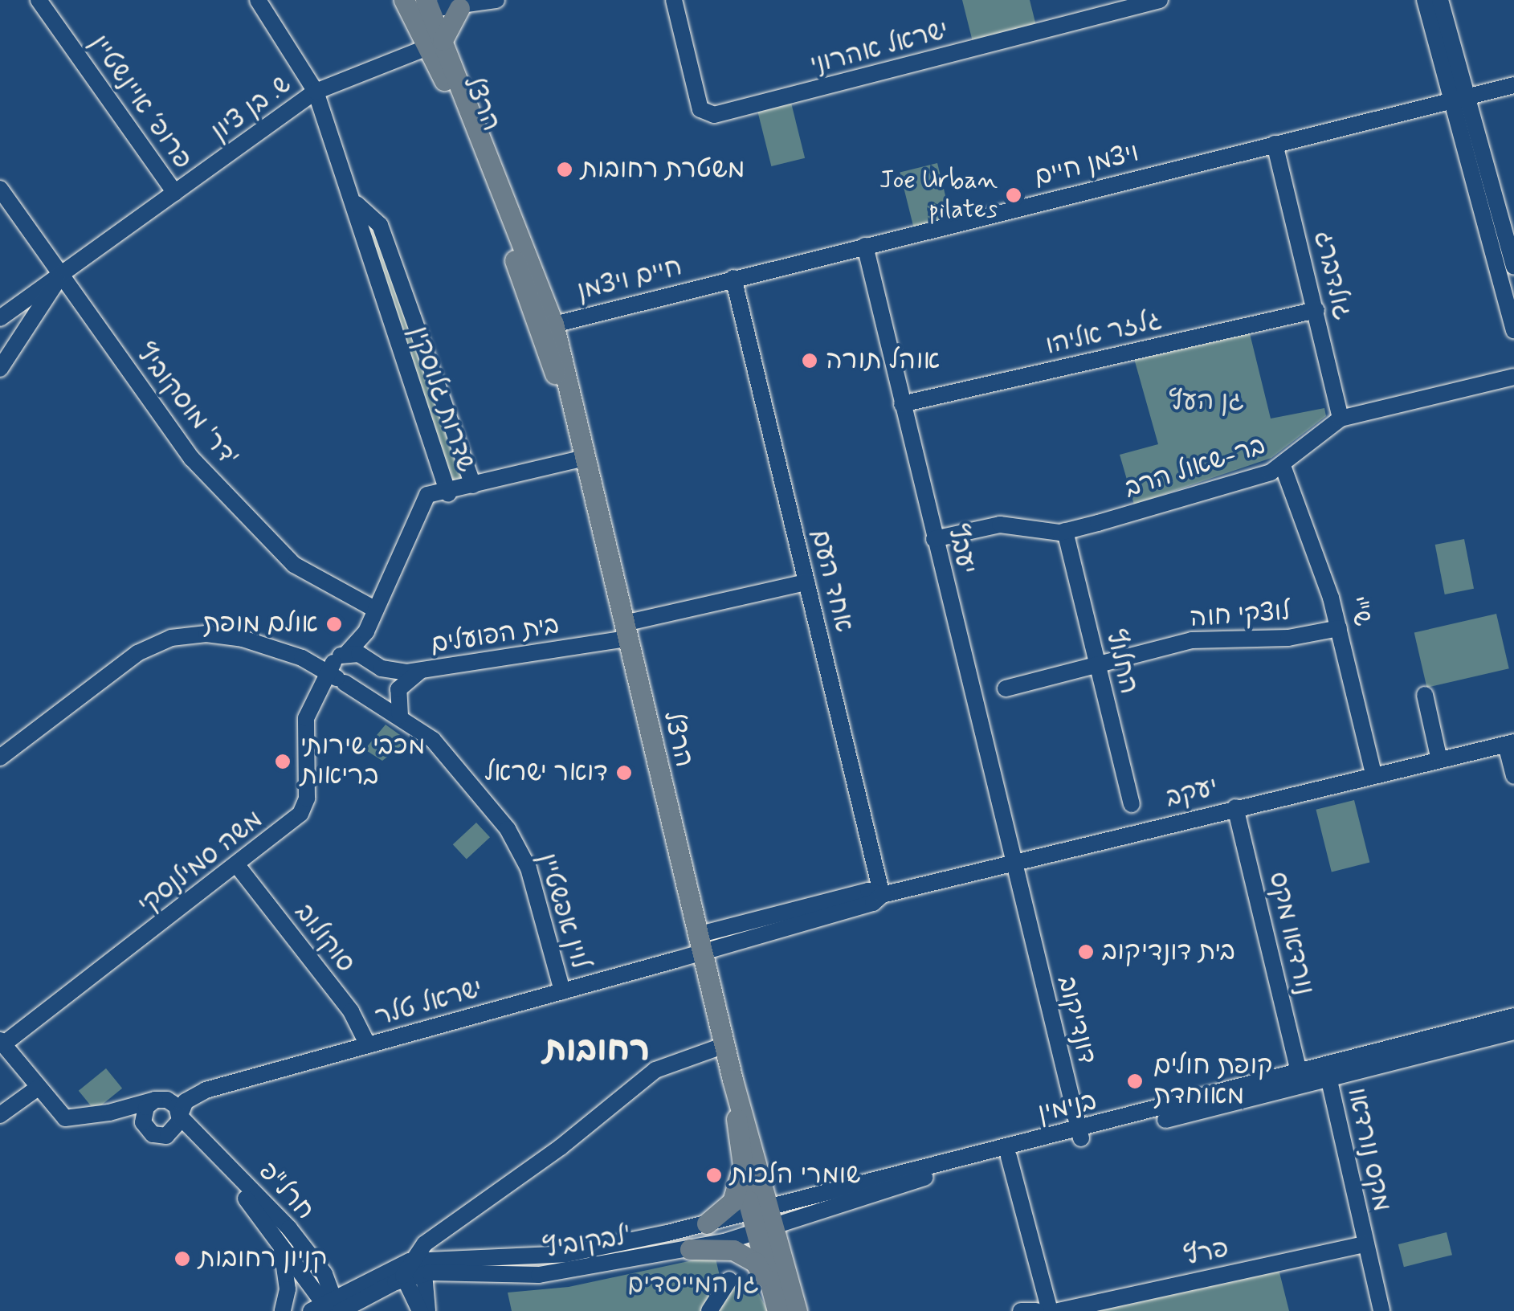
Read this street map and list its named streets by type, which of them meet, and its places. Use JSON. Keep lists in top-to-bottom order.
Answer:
{
  "streets": {
    "main road": ["הרצל"],
    "street": [
      "ישראל אהרוני",
      "פרופ׳ איינשטיין",
      "ש. בן ציון",
      "ויצמן חיים",
      "גולדברג",
      "חיים ויצמן",
      "גלזר אליהו",
      "שדרות גלוסקין",
      "דר' מוסקוביץ'",
      "בר-שאול הרב",
      "יעבץ",
      "אחד העם",
      "ש\"י",
      "לוצקי חוה",
      "בית הפועלים",
      "החלוץ",
      "יעקב",
      "משה סמילנסקי",
      "לוין אפשטיין",
      "נורדאו מקס",
      "סוקולוב",
      "ישראל טלר",
      "דונדיקוב",
      "בנימין",
      "מקס נורדאו",
      "חרל\"פ",
      "לבקוביץ'",
      "פרץ"
    ]
  },
  "crossings": [
    ["פרופ׳ איינשטיין", "ש. בן ציון"],
    ["הרצל", "ש. בן ציון"],
    ["הרצל", "חיים ויצמן"],
    ["הרצל", "בית הפועלים"],
    ["הרצל", "יעקב"],
    ["הרצל", "ישראל טלר"],
    ["הרצל", "בנימין"],
    ["הרצל", "לבקוביץ'"],
    ["ש. בן ציון", "שדרות גלוסקין"],
    ["ש. בן ציון", "דר' מוסקוביץ'"],
    ["ויצמן חיים", "גולדברג"],
    ["ויצמן חיים", "חיים ויצמן"],
    ["ויצמן חיים", "יעבץ"],
    ["ויצמן חיים", "אחד העם"],
    ["גולדברג", "גלזר אליהו"],
    ["גולדברג", "בר-שאול הרב"],
    ["חיים ויצמן", "אחד העם"],
    ["גלזר אליהו", "יעבץ"],
    ["שדרות גלוסקין", "דר' מוסקוביץ'"],
    ["שדרות גלוסקין", "בית הפועלים"],
    ["שדרות גלוסקין", "משה סמילנסקי"],
    ["שדרות גלוסקין", "לוין אפשטיין"],
    ["בר-שאול הרב", "ש\"י"],
    ["בר-שאול הרב", "החלוץ"],
    ["יעבץ", "יעקב"],
    ["יעבץ", "דונדיקוב"],
    ["אחד העם", "בית הפועלים"],
    ["אחד העם", "יעקב"],
    ["ש\"י", "לוצקי חוה"],
    ["ש\"י", "יעקב"],
    ["לוצקי חוה", "החלוץ"],
    ["בית הפועלים", "משה סמילנסקי"],
    ["בית הפועלים", "לוין אפשטיין"],
    ["יעקב", "נורדאו מקס"],
    ["יעקב", "ישראל טלר"],
    ["יעקב", "דונדיקוב"],
    ["משה סמילנסקי", "לוין אפשטיין"],
    ["משה סמילנסקי", "סוקולוב"],
    ["לוין אפשטיין", "ישראל טלר"],
    ["נורדאו מקס", "בנימין"],
    ["סוקולוב", "ישראל טלר"],
    ["ישראל טלר", "חרל\"פ"],
    ["דונדיקוב", "בנימין"],
    ["בנימין", "מקס נורדאו"],
    ["בנימין", "לבקוביץ'"],
    ["מקס נורדאו", "פרץ"],
    ["חרל\"פ", "לבקוביץ'"]
  ],
  "districts": ["רחובות"],
  "parks": ["גן העץ", "גן המייסדים"],
  "places": [
    "משטרת רחובות",
    "Joe Urban pilates",
    "אוהל תורה",
    "אולם מופת",
    "מכבי שירותי בריאות",
    "דואר ישראל",
    "בית דונדיקוב",
    "קופת חולים מאוחדת",
    "שומרי הלכות",
    "קניון רחובות"
  ]
}
